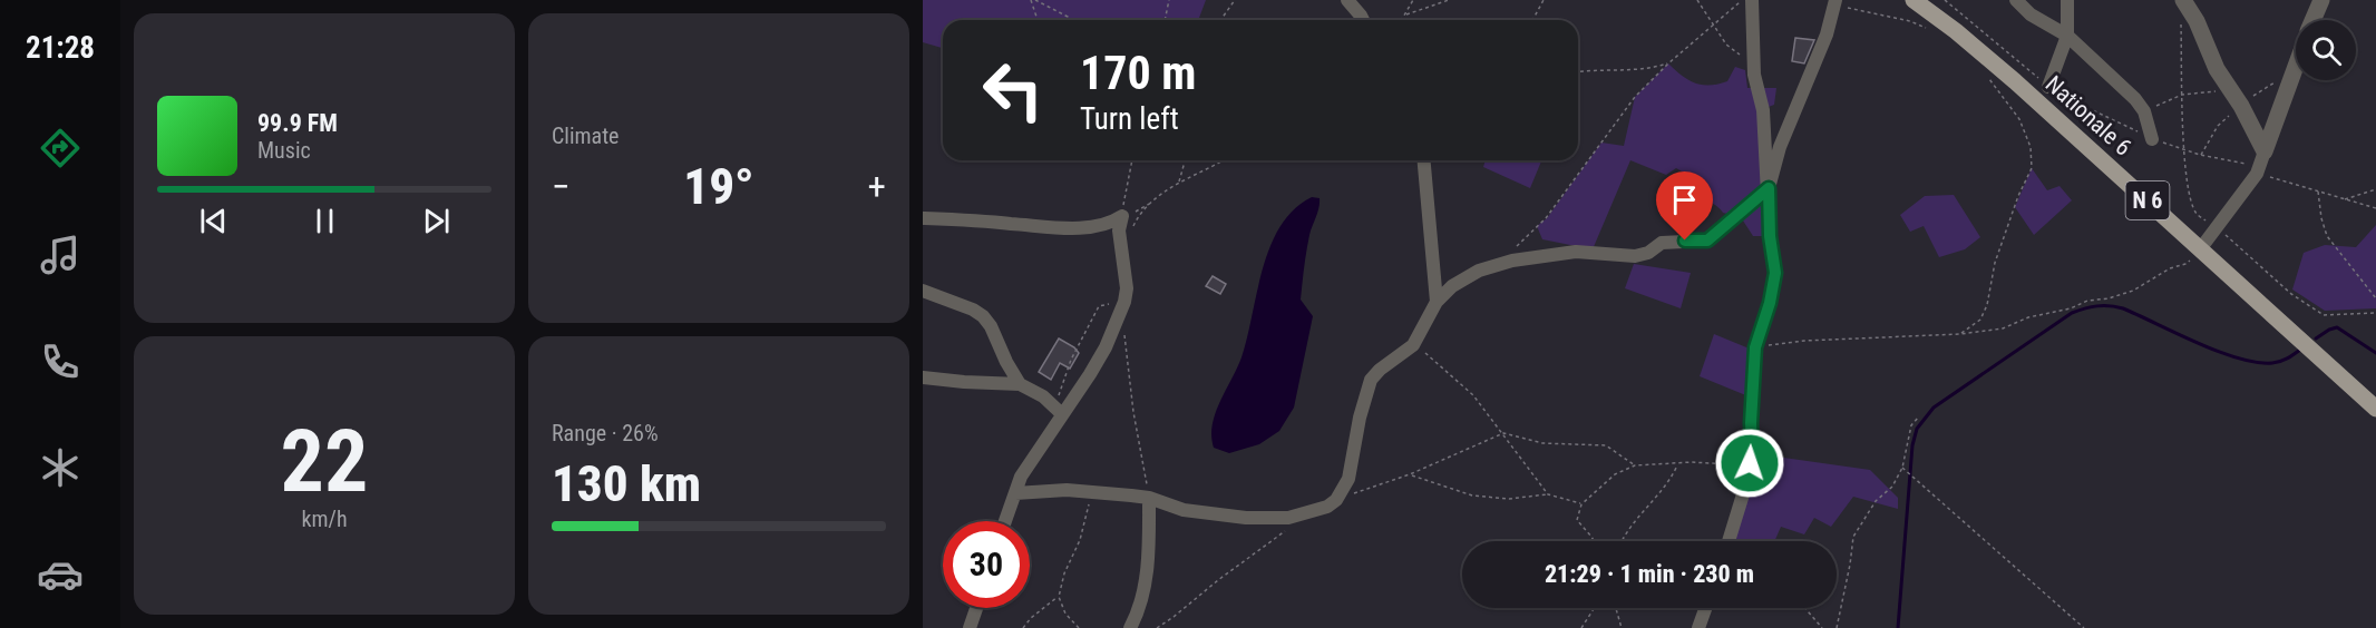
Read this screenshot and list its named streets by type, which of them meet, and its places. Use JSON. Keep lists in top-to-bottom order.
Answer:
{
  "streets": {
    "main road": ["Nationale 6", "N 6"]
  },
  "page": {
    "tabs": "21:28",
    "tile": [
      "Climate",
      ["22", "km/h"],
      ["Range · 26%", "130 km"]
    ],
    "turn": ["170 m", "Turn left"],
    "song": ["99.9 FM", "Music"],
    "heat": ["−", "19°", "+"],
    "limit": "30",
    "trip": "21:29 · 1 min · 230 m"
  }
}
